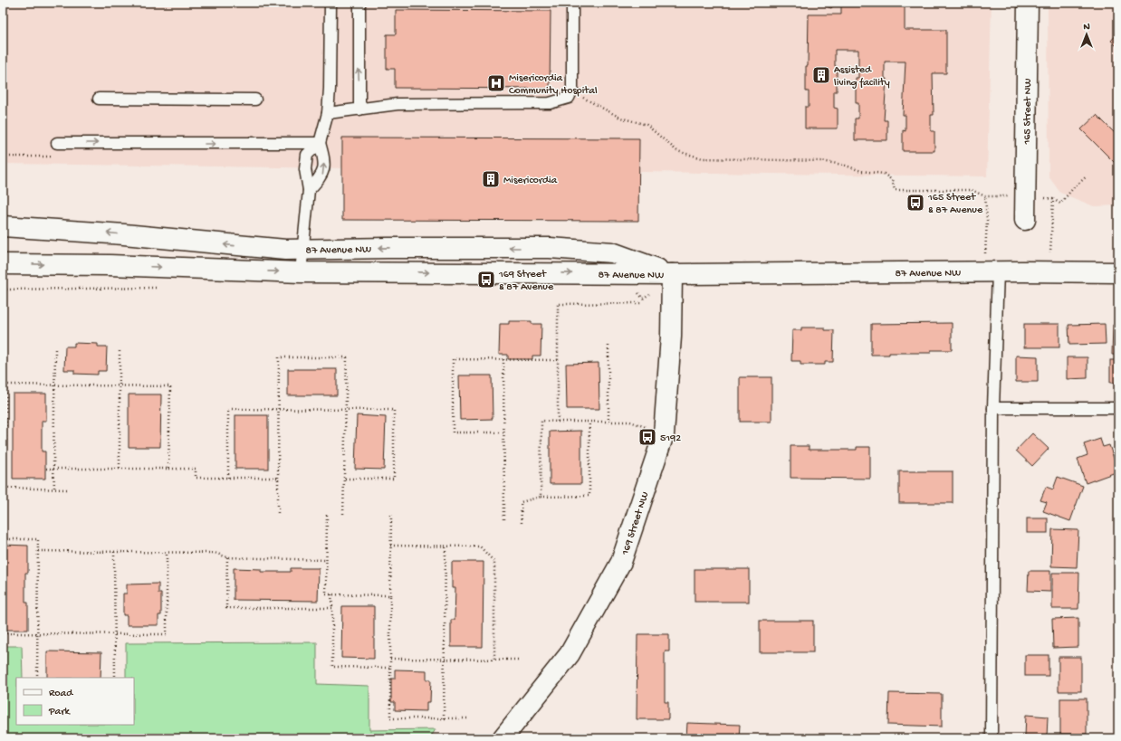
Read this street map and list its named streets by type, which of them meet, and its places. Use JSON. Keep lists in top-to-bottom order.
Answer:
{
  "streets": {
    "main road": ["165 Street NW", "87 Avenue NW", "169 Street NW"]
  },
  "crossings": [
    ["87 Avenue NW", "169 Street NW"]
  ],
  "places": {
    "building": ["Assisted living facility", "Misericordia"],
    "hospital": ["Misericordia Community Hospital"],
    "bus stop": ["165 Street & 87 Avenue", "169 Street & 87 Avenue", "5192"]
  },
  "legend": ["Road", "Park"],
  "north": "top"
}
